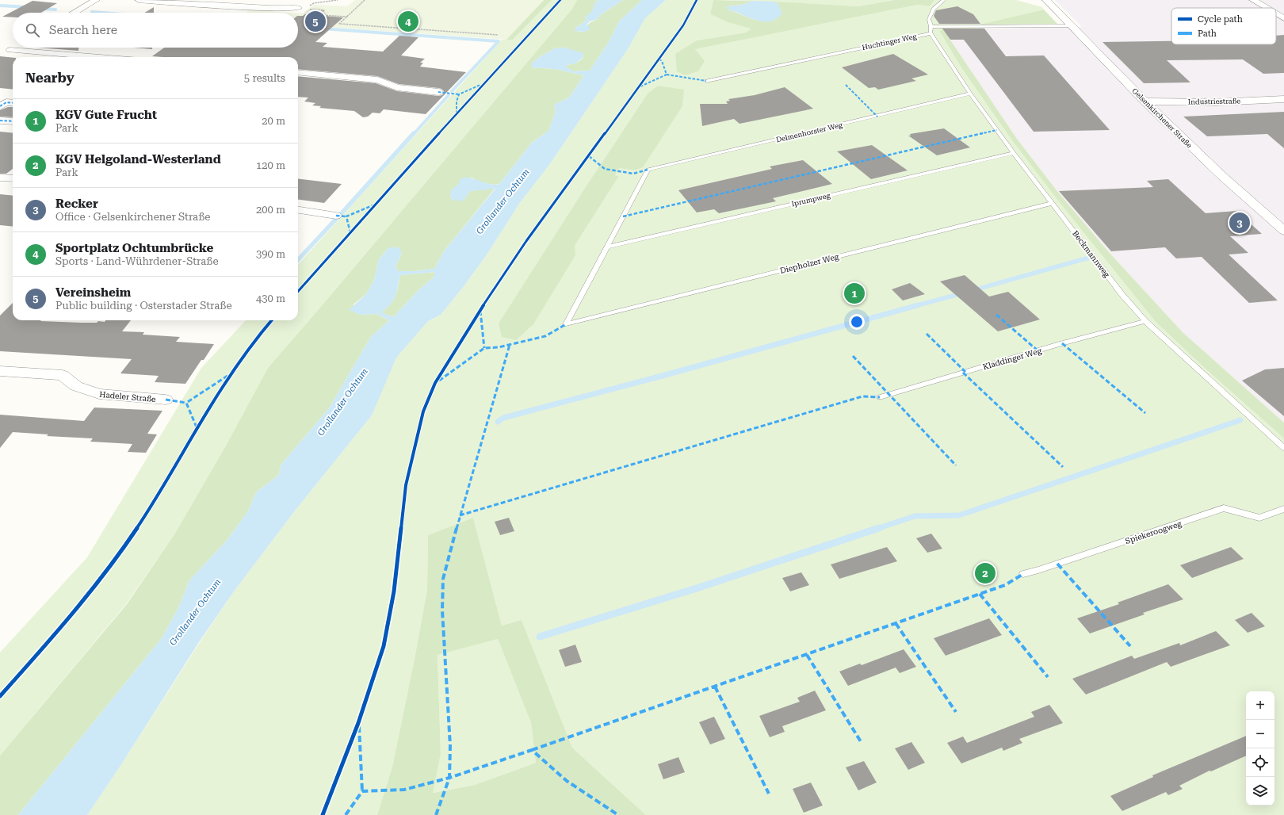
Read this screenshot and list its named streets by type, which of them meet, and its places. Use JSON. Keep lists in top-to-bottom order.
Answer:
{
  "streets": {
    "street": ["Industriestraße", "Gelsenkirchener Straße", "Hadeler Straße"],
    "lane": [
      "Huchtinger Weg",
      "Delmenhorster Weg",
      "Iprumpweg",
      "Beckmannweg",
      "Diepholzer Weg",
      "Kladdinger Weg",
      "Spiekeroogweg"
    ]
  },
  "crossings": [
    ["Huchtinger Weg", "Gelsenkirchener Straße"],
    ["Huchtinger Weg", "Beckmannweg"],
    ["Industriestraße", "Gelsenkirchener Straße"],
    ["Delmenhorster Weg", "Iprumpweg"],
    ["Delmenhorster Weg", "Beckmannweg"],
    ["Delmenhorster Weg", "Diepholzer Weg"],
    ["Iprumpweg", "Beckmannweg"],
    ["Iprumpweg", "Diepholzer Weg"],
    ["Beckmannweg", "Diepholzer Weg"],
    ["Beckmannweg", "Kladdinger Weg"]
  ],
  "water": ["Grollander Ochtum"],
  "legend": ["Cycle path", "Path"],
  "page": {
    "pins": [
      "4",
      "5",
      "3",
      "1",
      "2"
    ],
    "search": "Search here",
    "heading": ["Nearby", "5 results"],
    "list": [
      {
        "mark": "1",
        "name": "KGV Gute Frucht",
        "note": "Park",
        "value": "20 m"
      },
      {
        "mark": "2",
        "name": "KGV Helgoland-Westerland",
        "note": "Park",
        "value": "120 m"
      },
      {
        "mark": "3",
        "name": "Recker",
        "note": "Office · Gelsenkirchener Straße",
        "value": "200 m"
      },
      {
        "mark": "4",
        "name": "Sportplatz Ochtumbrücke",
        "note": "Sports · Land-Wührdener-Straße",
        "value": "390 m"
      },
      {
        "mark": "5",
        "name": "Vereinsheim",
        "note": "Public building · Osterstader Straße",
        "value": "430 m"
      }
    ],
    "map_buttons": ["+", "−"]
  }
}
